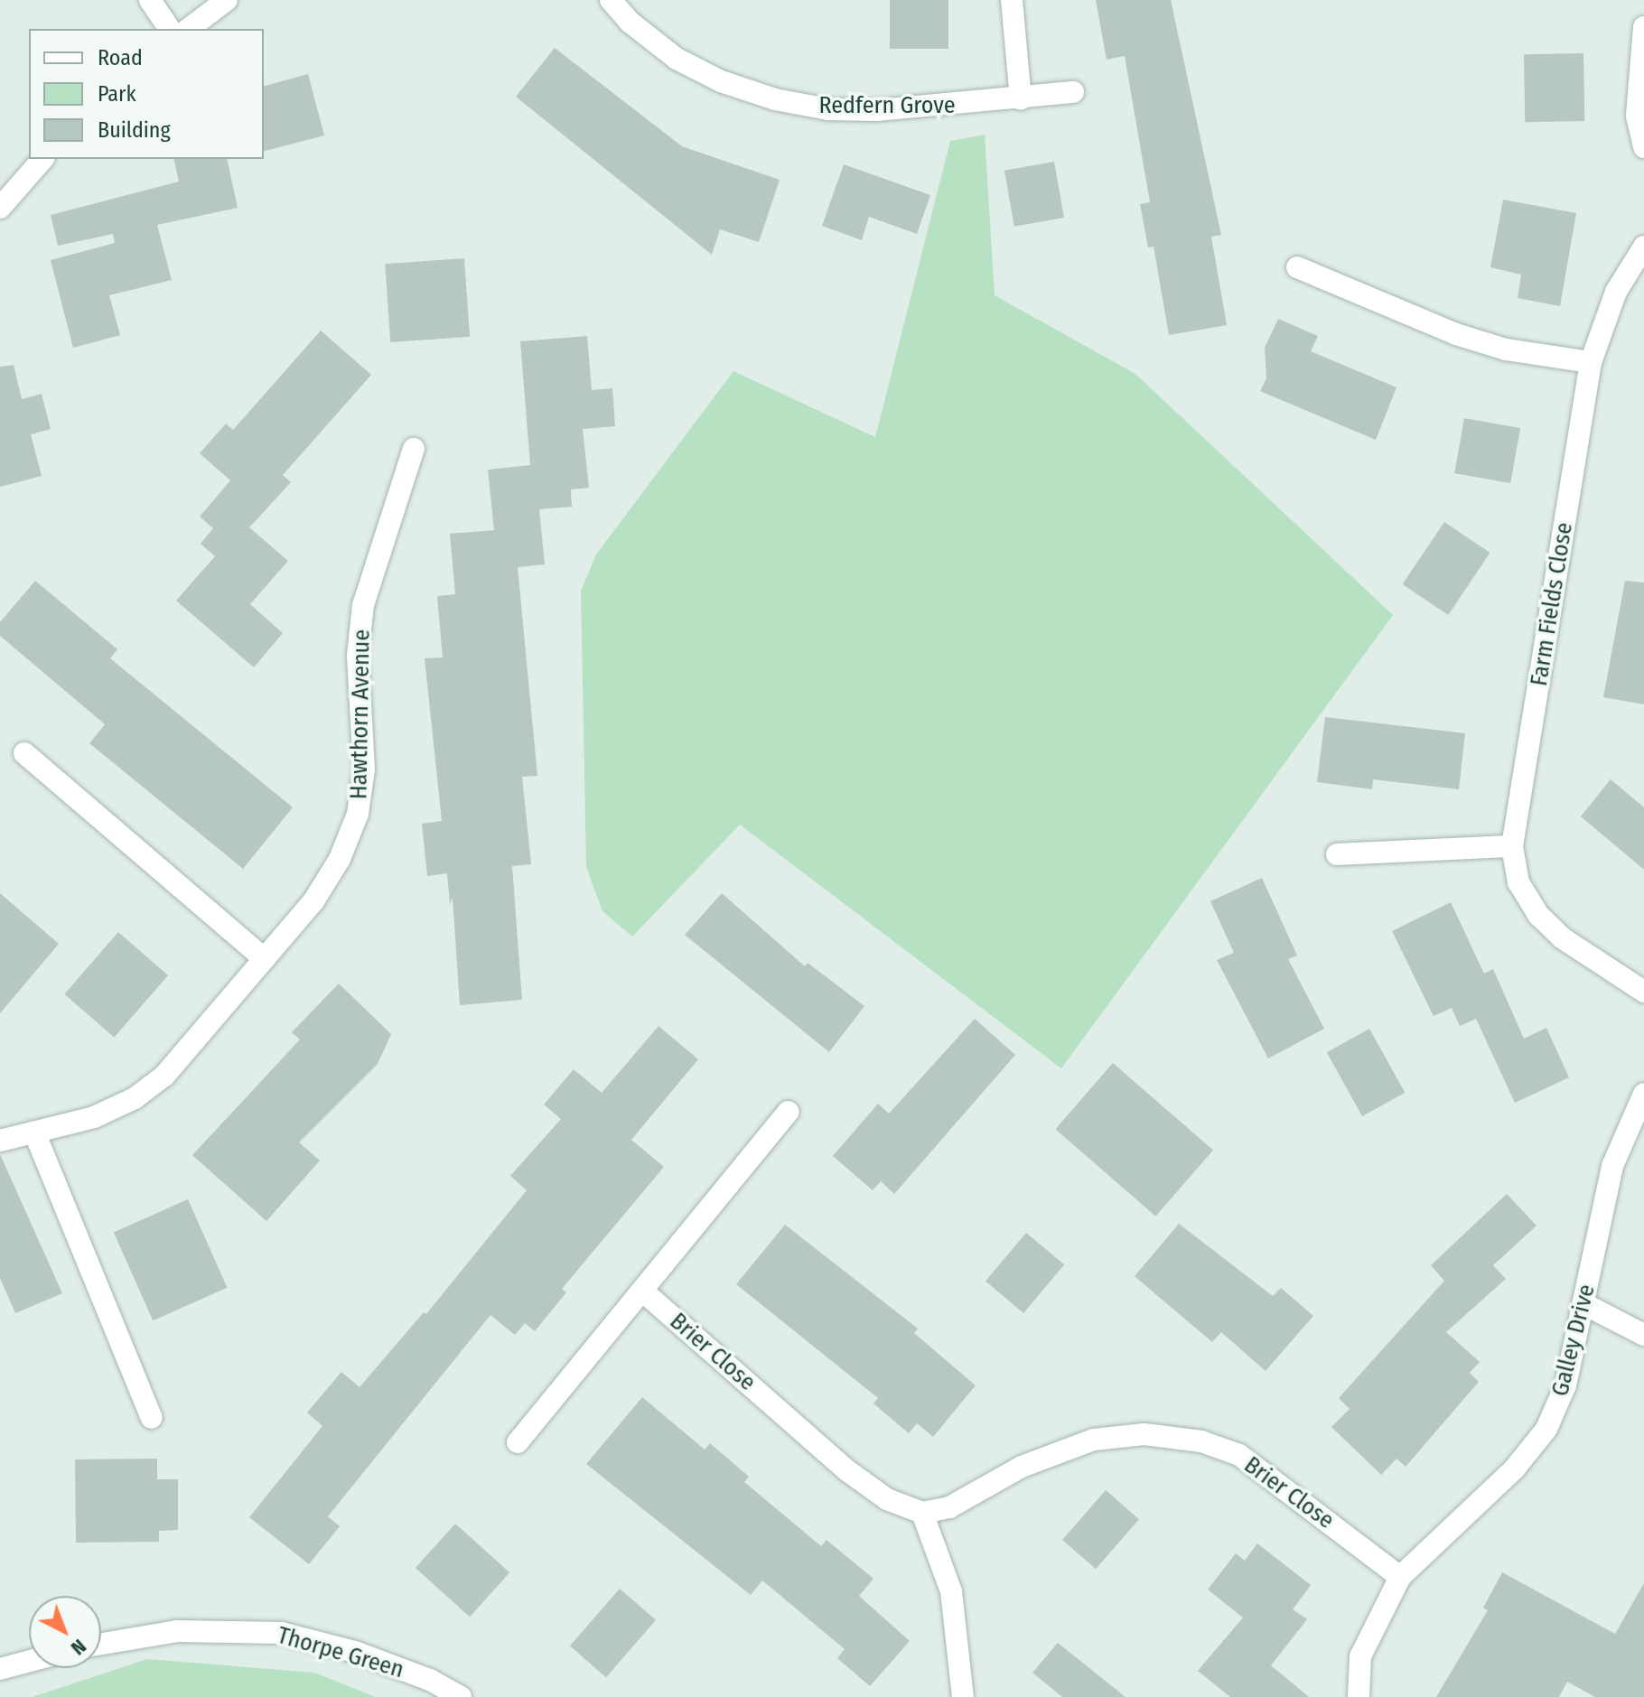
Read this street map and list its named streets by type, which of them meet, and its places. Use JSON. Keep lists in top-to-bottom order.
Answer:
{
  "streets": {
    "street": [
      "Redfern Grove",
      "Farm Fields Close",
      "Hawthorn Avenue",
      "Galley Drive",
      "Brier Close",
      "Thorpe Green"
    ]
  },
  "crossings": [
    ["Galley Drive", "Brier Close"]
  ],
  "legend": ["Road", "Park", "Building"],
  "north": "bottom right"
}
